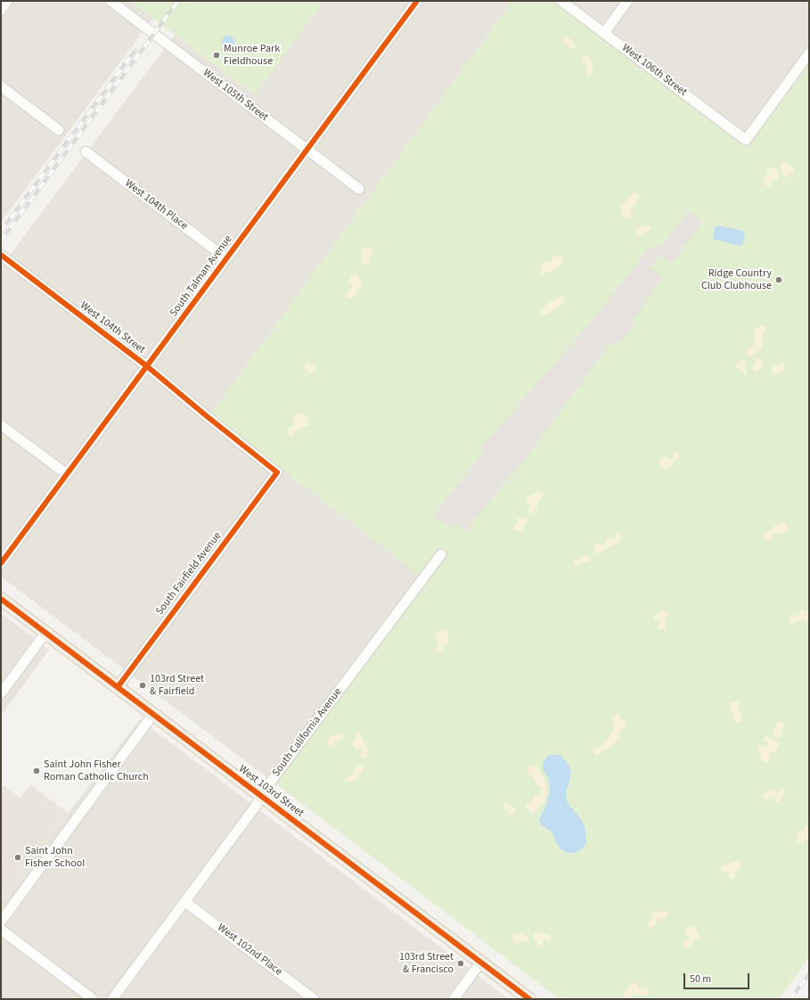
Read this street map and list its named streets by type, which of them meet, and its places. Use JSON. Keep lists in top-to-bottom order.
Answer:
{
  "streets": {
    "main road": ["West 103rd Street"],
    "street": [
      "West 106th Street",
      "West 105th Street",
      "West 104th Place",
      "South Talman Avenue",
      "West 104th Street",
      "South Fairfield Avenue",
      "South California Avenue",
      "West 102nd Place"
    ]
  },
  "crossings": [
    ["West 105th Street", "South Talman Avenue"],
    ["West 104th Place", "South Talman Avenue"],
    ["South Talman Avenue", "West 104th Street"],
    ["West 104th Street", "South Fairfield Avenue"],
    ["South Fairfield Avenue", "West 103rd Street"],
    ["South California Avenue", "West 103rd Street"],
    ["South California Avenue", "West 102nd Place"]
  ],
  "places": [
    "Munroe Park Fieldhouse",
    "Ridge Country Club Clubhouse",
    "103rd Street & Fairfield",
    "Saint John Fisher Roman Catholic Church",
    "Saint John Fisher School",
    "103rd Street & Francisco"
  ],
  "scale_bar": "50 m"
}
